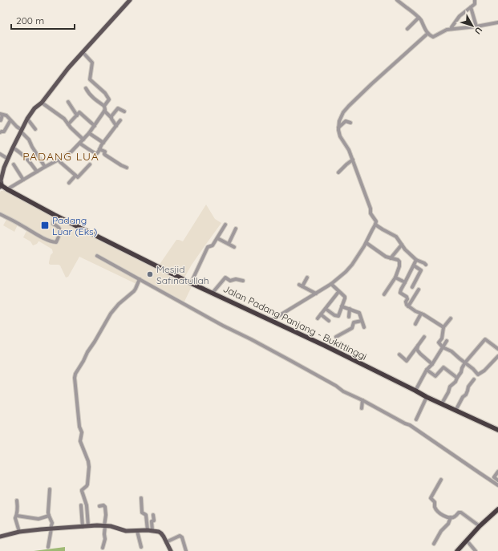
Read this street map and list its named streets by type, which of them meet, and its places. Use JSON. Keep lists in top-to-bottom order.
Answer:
{
  "streets": {
    "highway": ["Jalan Padang Panjang - Bukittinggi"]
  },
  "districts": ["PADANG LUA"],
  "places": {
    "transit": ["Padang Luar (Eks)"],
    "other": ["Mesjid Safinatullah"]
  },
  "scale_bar": "200 m",
  "north": "bottom right"
}
